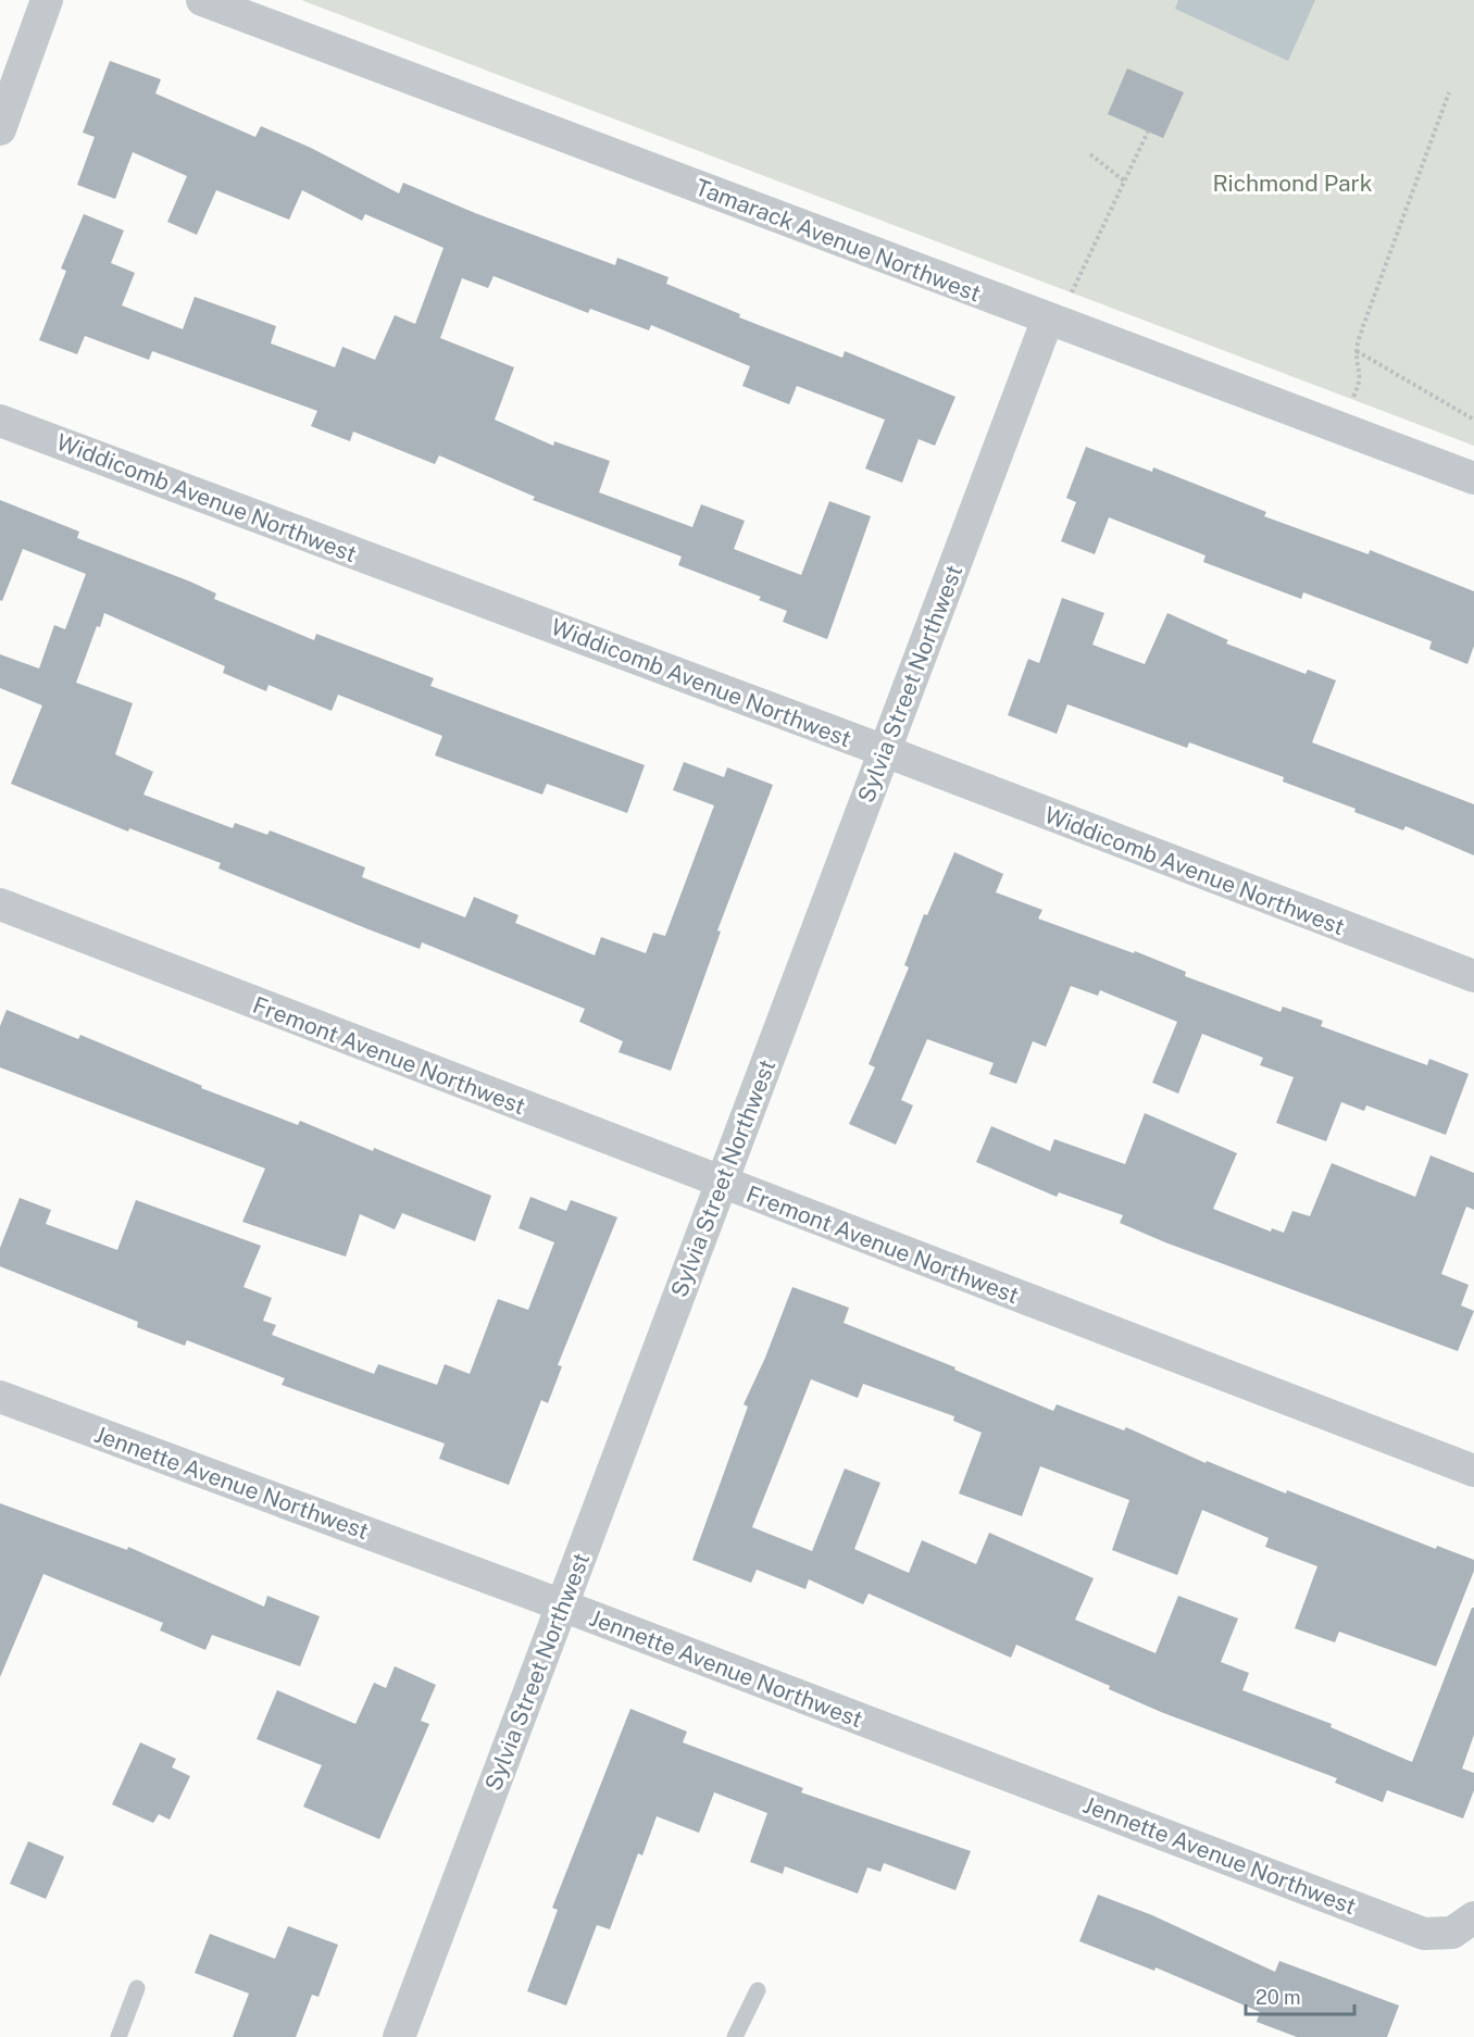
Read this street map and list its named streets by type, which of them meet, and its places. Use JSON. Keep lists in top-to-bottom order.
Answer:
{
  "streets": {
    "street": [
      "Tamarack Avenue Northwest",
      "Widdicomb Avenue Northwest",
      "Sylvia Street Northwest",
      "Fremont Avenue Northwest",
      "Jennette Avenue Northwest"
    ]
  },
  "crossings": [
    ["Tamarack Avenue Northwest", "Sylvia Street Northwest"],
    ["Widdicomb Avenue Northwest", "Sylvia Street Northwest"],
    ["Sylvia Street Northwest", "Fremont Avenue Northwest"],
    ["Sylvia Street Northwest", "Jennette Avenue Northwest"]
  ],
  "parks": ["Richmond Park"],
  "scale_bar": "20 m"
}
